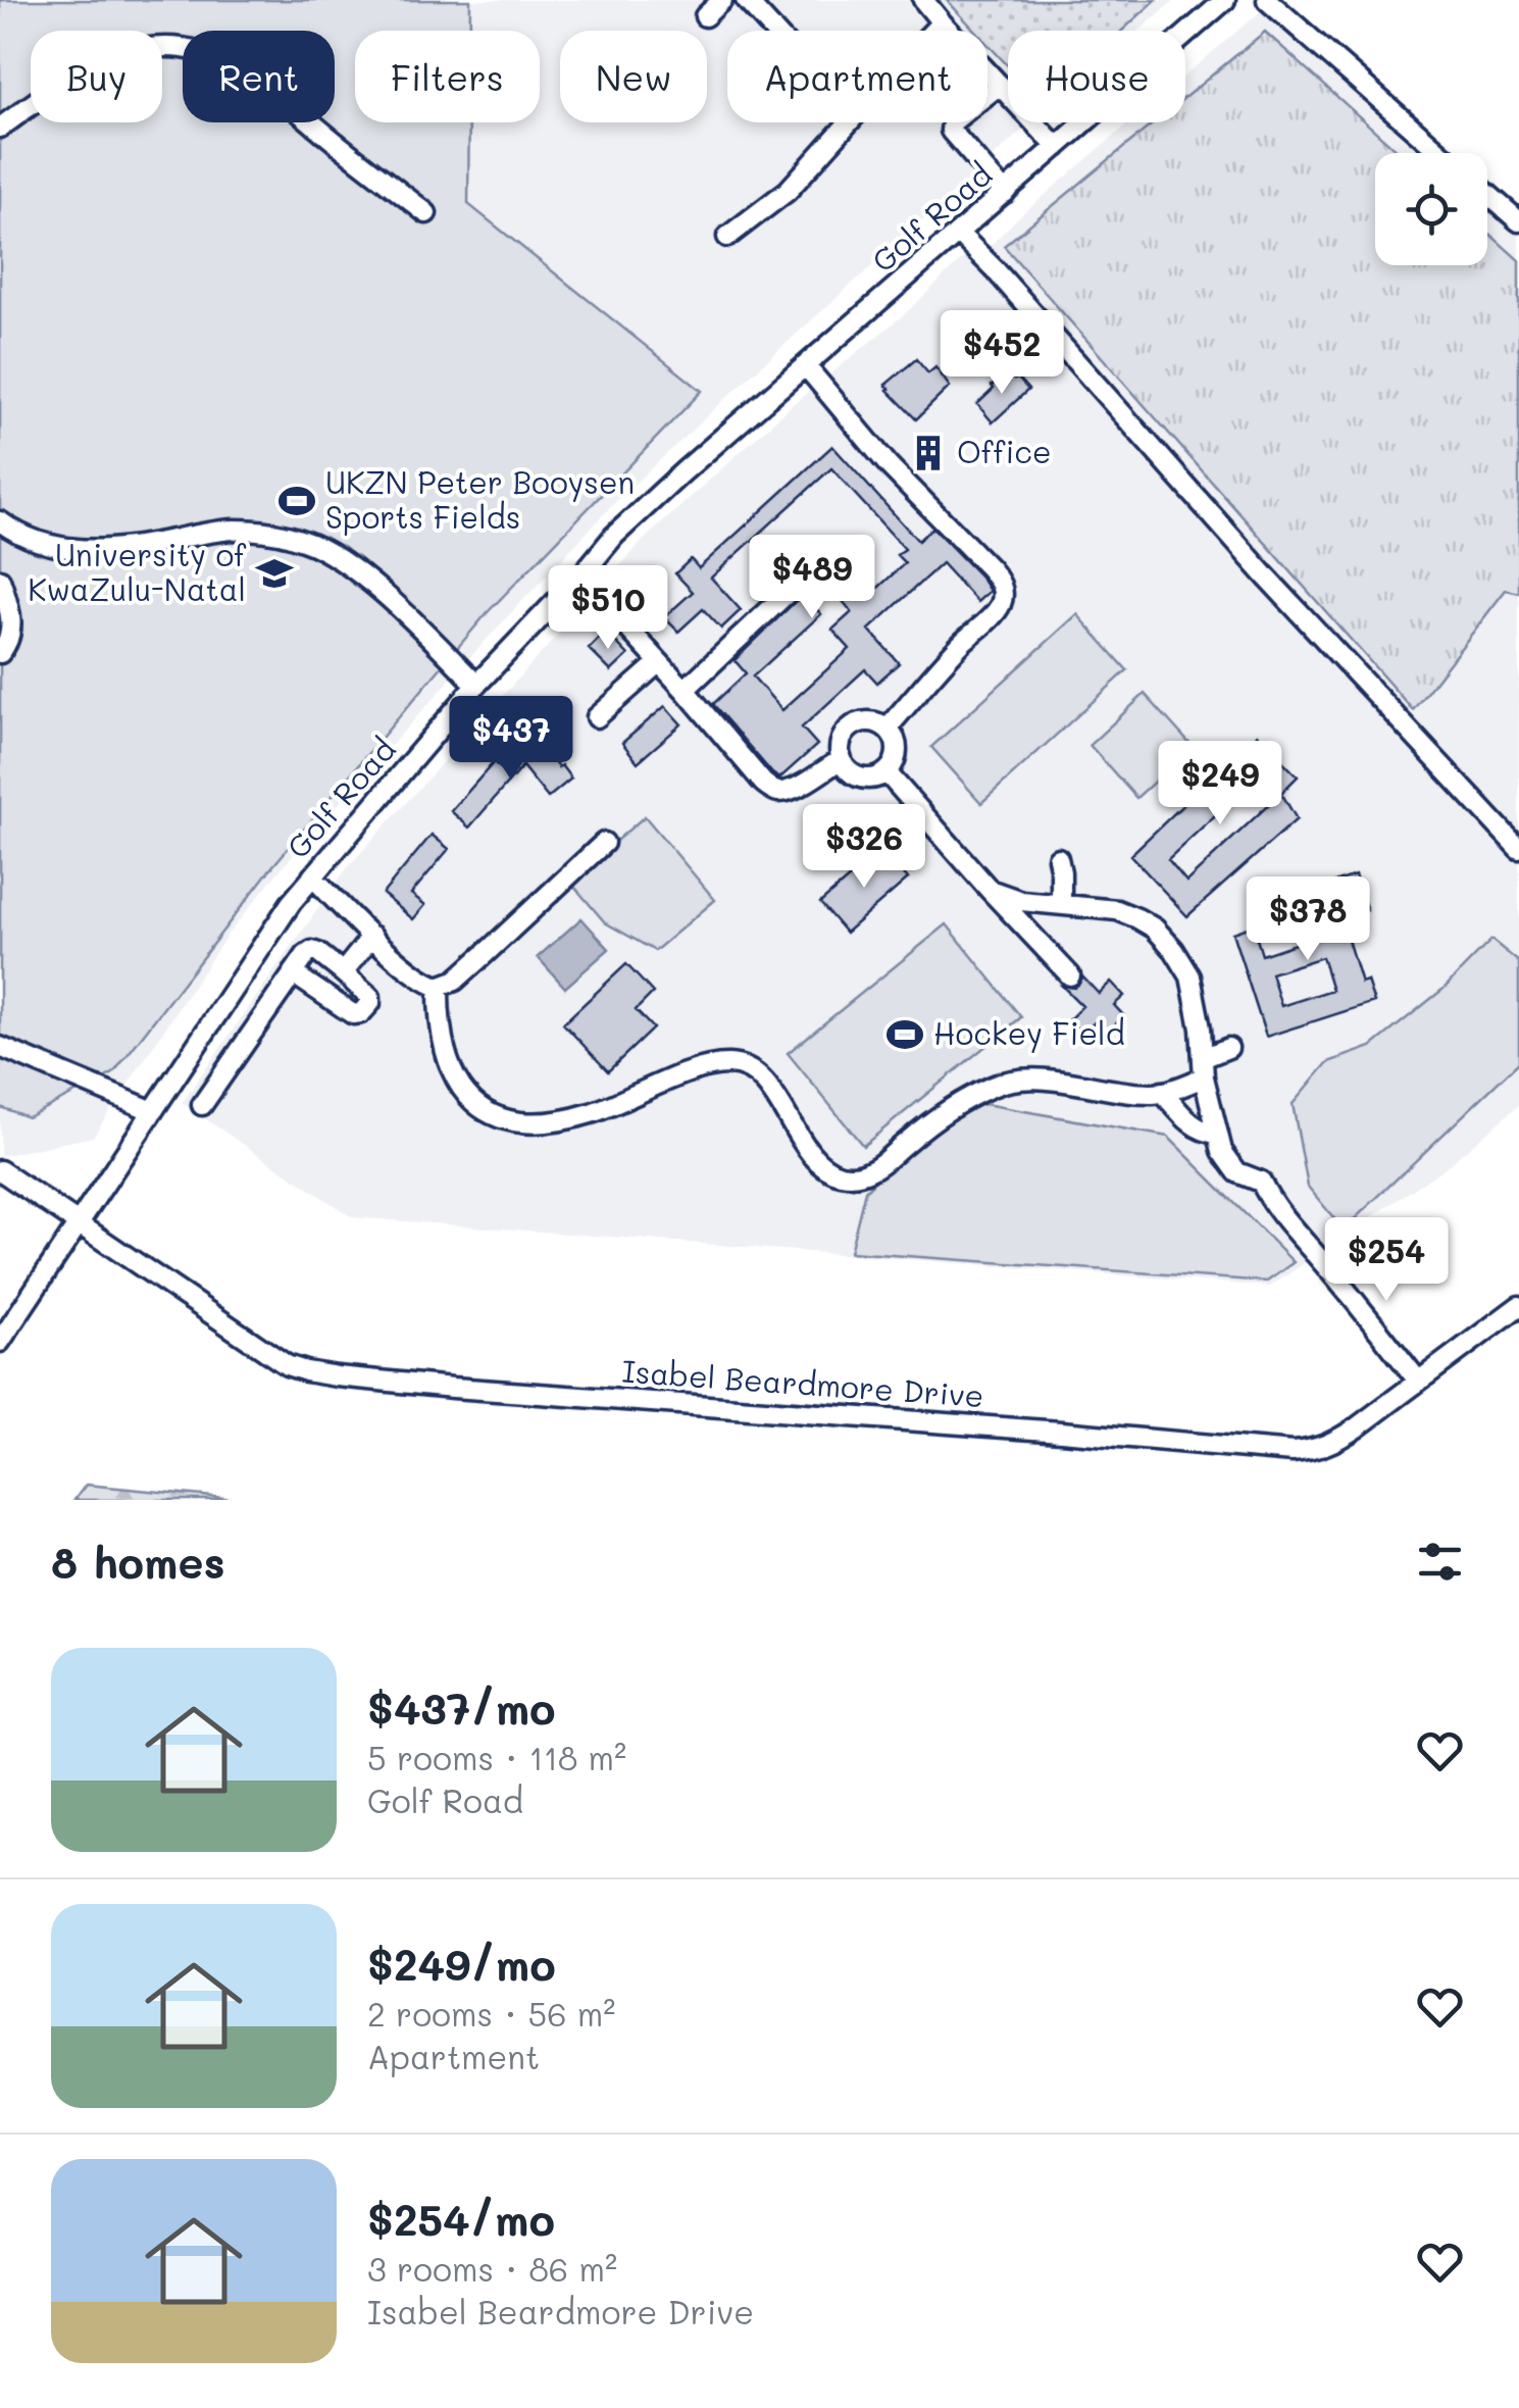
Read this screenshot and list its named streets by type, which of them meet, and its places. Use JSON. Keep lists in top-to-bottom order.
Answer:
{
  "streets": {
    "street": ["Golf Road", "Isabel Beardmore Drive"]
  },
  "crossings": [
    ["Golf Road", "Isabel Beardmore Drive"]
  ],
  "places": {
    "building": ["Office"],
    "sports": ["UKZN Peter Booysen Sports Fields", "Hockey Field"],
    "school or university": ["University of KwaZulu-Natal"]
  },
  "page": {
    "chip": [
      "Buy",
      "Rent",
      "Filters",
      "New",
      "Apartment",
      "House"
    ],
    "price": [
      "$452",
      "$489",
      "$510",
      "$437",
      "$249",
      "$326",
      "$378",
      "$254"
    ],
    "heading": "8 homes",
    "list": [
      {
        "name": "$437/mo",
        "note": "5 rooms · 118 m² · Golf Road"
      },
      {
        "name": "$249/mo",
        "note": "2 rooms · 56 m² · Apartment"
      },
      {
        "name": "$254/mo",
        "note": "3 rooms · 86 m² · Isabel Beardmore Drive"
      }
    ]
  }
}
